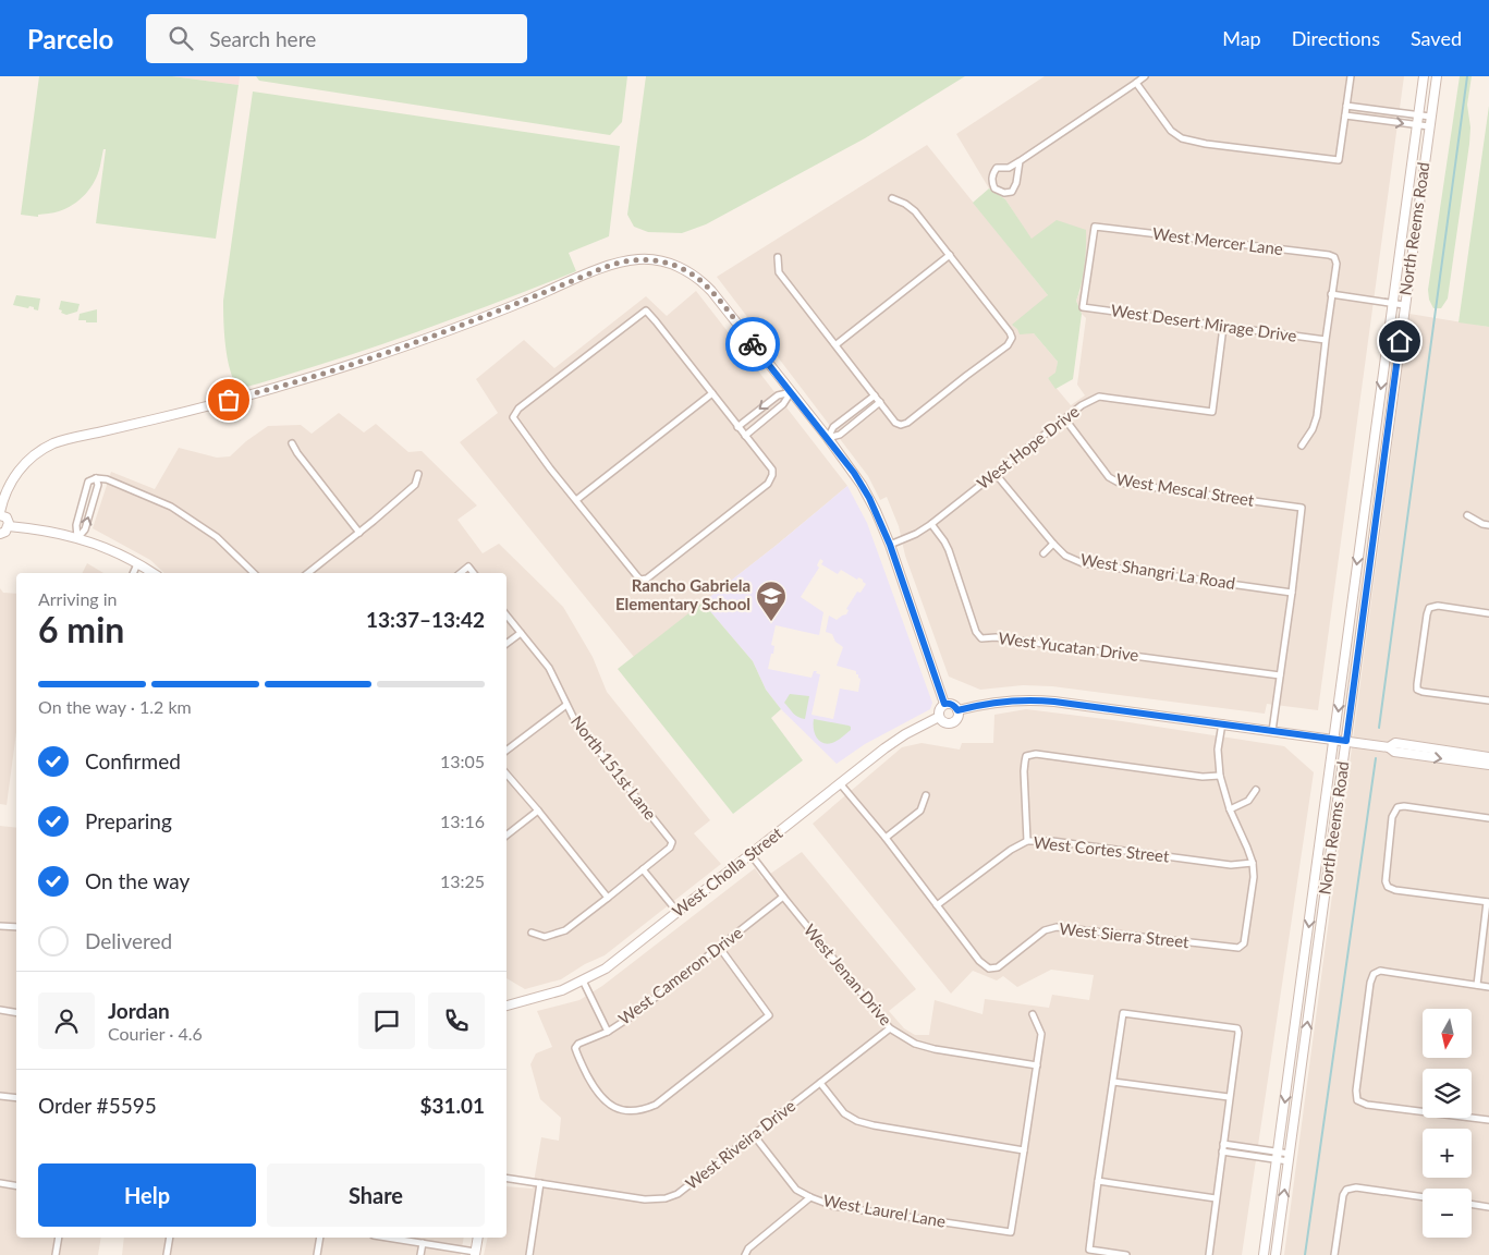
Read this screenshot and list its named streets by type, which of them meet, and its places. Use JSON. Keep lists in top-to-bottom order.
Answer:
{
  "streets": {
    "street": [
      "North Reems Road",
      "West Mercer Lane",
      "West Desert Mirage Drive",
      "West Hope Drive",
      "West Mescal Street",
      "West Shangri La Road",
      "West Yucatan Drive",
      "North 151st Lane",
      "West Cortes Street",
      "West Cholla Street",
      "West Sierra Street",
      "West Jenan Drive",
      "West Cameron Drive",
      "West Riveira Drive",
      "West Laurel Lane"
    ]
  },
  "crossings": [
    ["West Mercer Lane", "West Desert Mirage Drive"],
    ["West Desert Mirage Drive", "West Hope Drive"],
    ["West Hope Drive", "West Mescal Street"],
    ["West Hope Drive", "West Shangri La Road"],
    ["West Hope Drive", "West Yucatan Drive"],
    ["West Mescal Street", "West Shangri La Road"],
    ["West Cortes Street", "West Sierra Street"],
    ["West Cholla Street", "West Jenan Drive"],
    ["West Jenan Drive", "West Cameron Drive"],
    ["West Jenan Drive", "West Riveira Drive"],
    ["West Riveira Drive", "West Laurel Lane"]
  ],
  "places": {
    "school or university": ["Rancho Gabriela Elementary School"]
  },
  "north": "bottom",
  "page": {
    "header": "Parcelo",
    "search": "Search here",
    "nav": ["Map", "Directions", "Saved"],
    "heading": ["6 min", "Arriving in", "13:37–13:42"],
    "panel": [
      "Jordan",
      "Courier · 4.6",
      "Order #5595",
      "$31.01"
    ],
    "bar": "On the way · 1.2 km",
    "list": [
      ["Confirmed", "13:05"],
      ["Preparing", "13:16"],
      ["On the way", "13:25"],
      "Delivered"
    ],
    "map_buttons": ["+", "−"],
    "buttons": ["Help", "Share"]
  }
}
